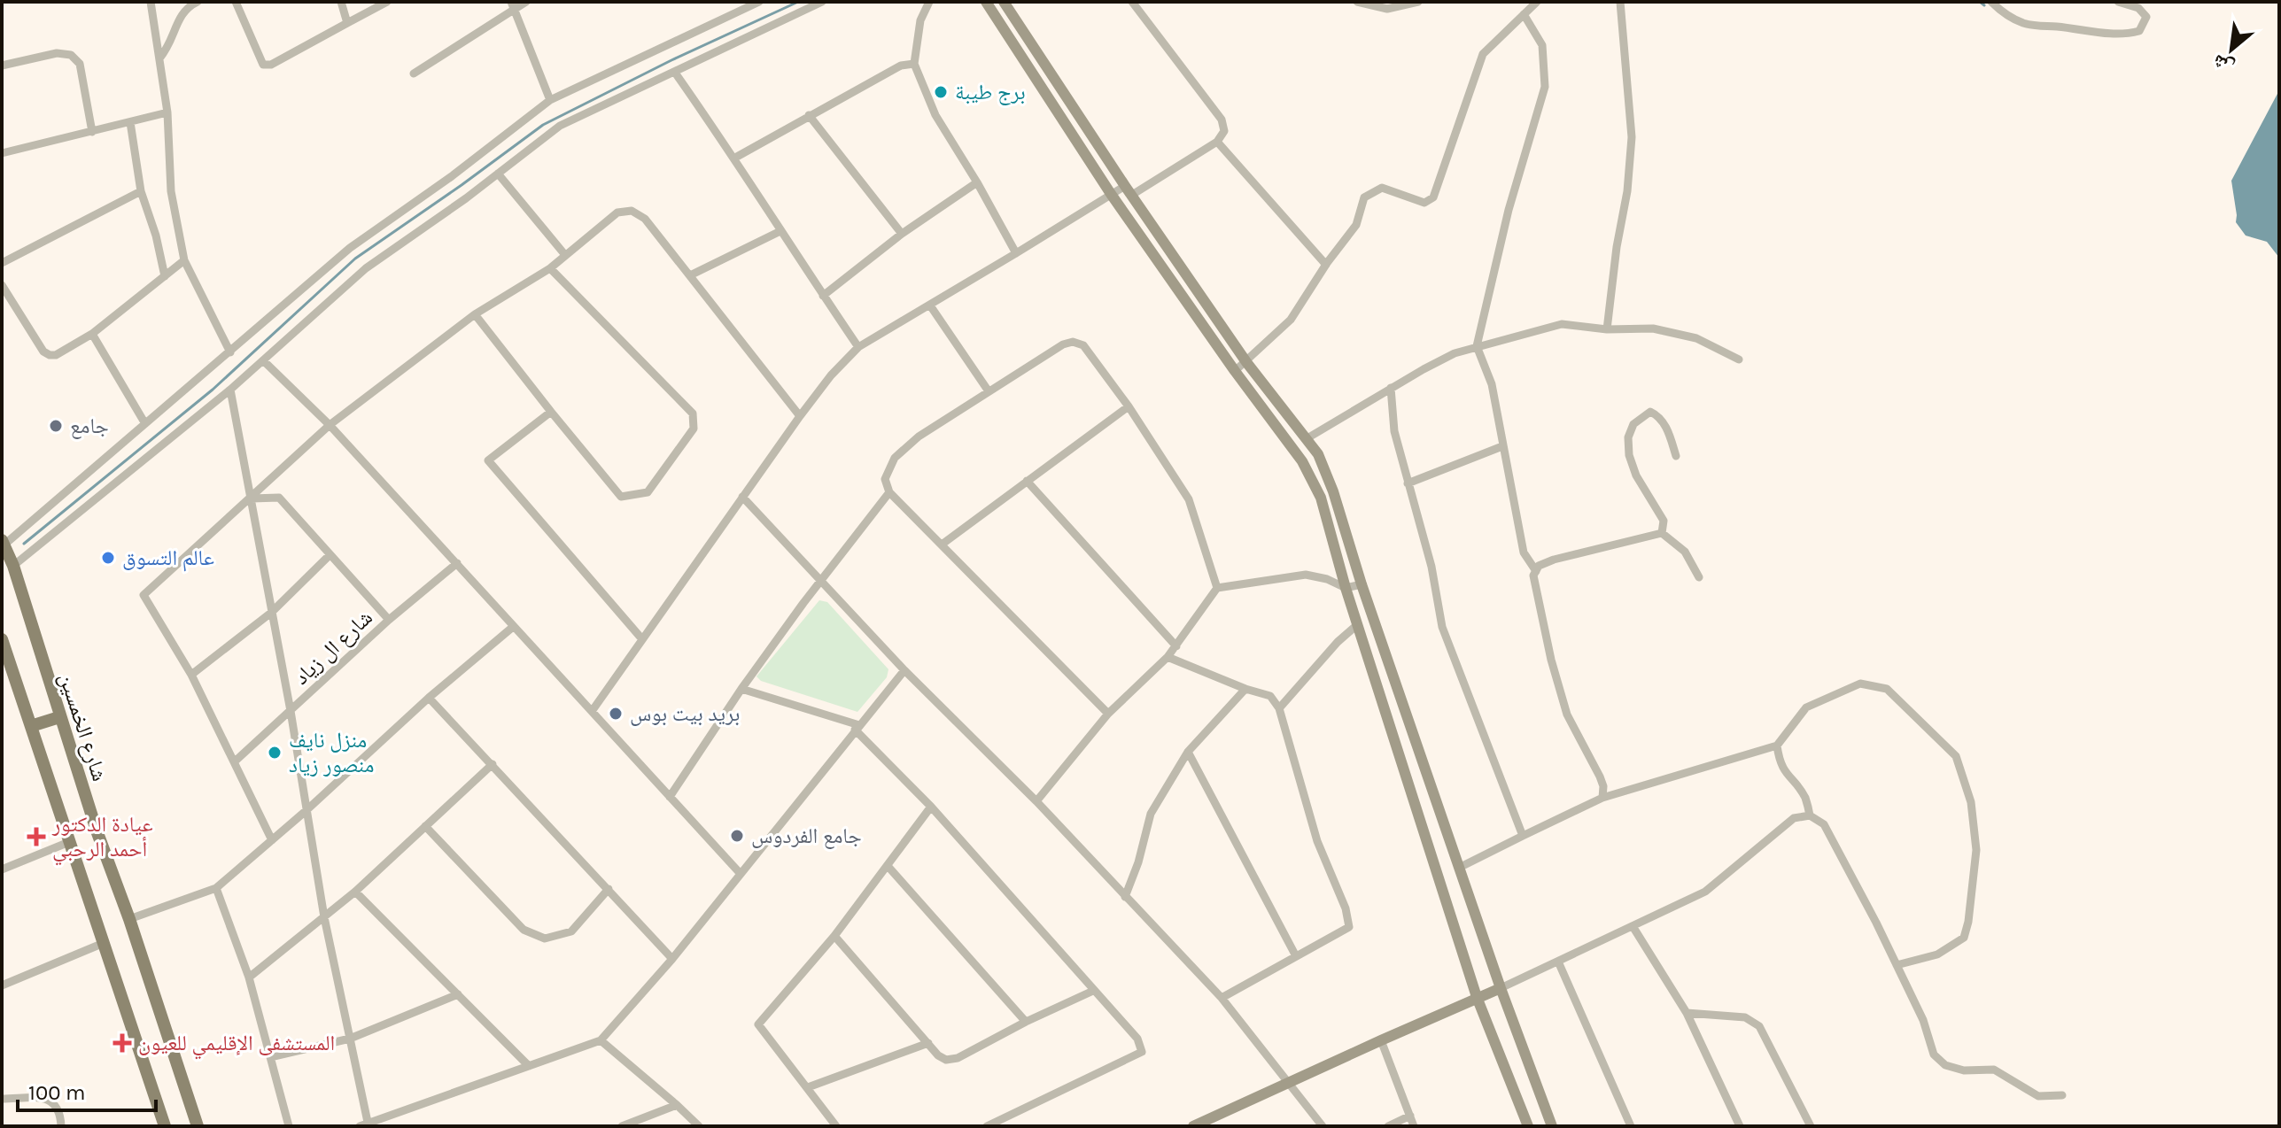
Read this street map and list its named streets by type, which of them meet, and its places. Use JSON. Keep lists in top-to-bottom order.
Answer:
{
  "streets": {
    "main road": ["شارع الخمسين"],
    "street": ["شارع ال زياد"]
  },
  "places": {
    "other": [
      "برج طيبة",
      "جامع",
      "عالم التسوق",
      "بريد بيت بوس",
      "منزل نايف منصور زياد",
      "جامع الفردوس"
    ],
    "health": ["عيادة الدكتور أحمد الرحبي", "المستشفى الإقليمي للعيون"]
  },
  "scale_bar": "100 m",
  "north": "bottom left"
}
